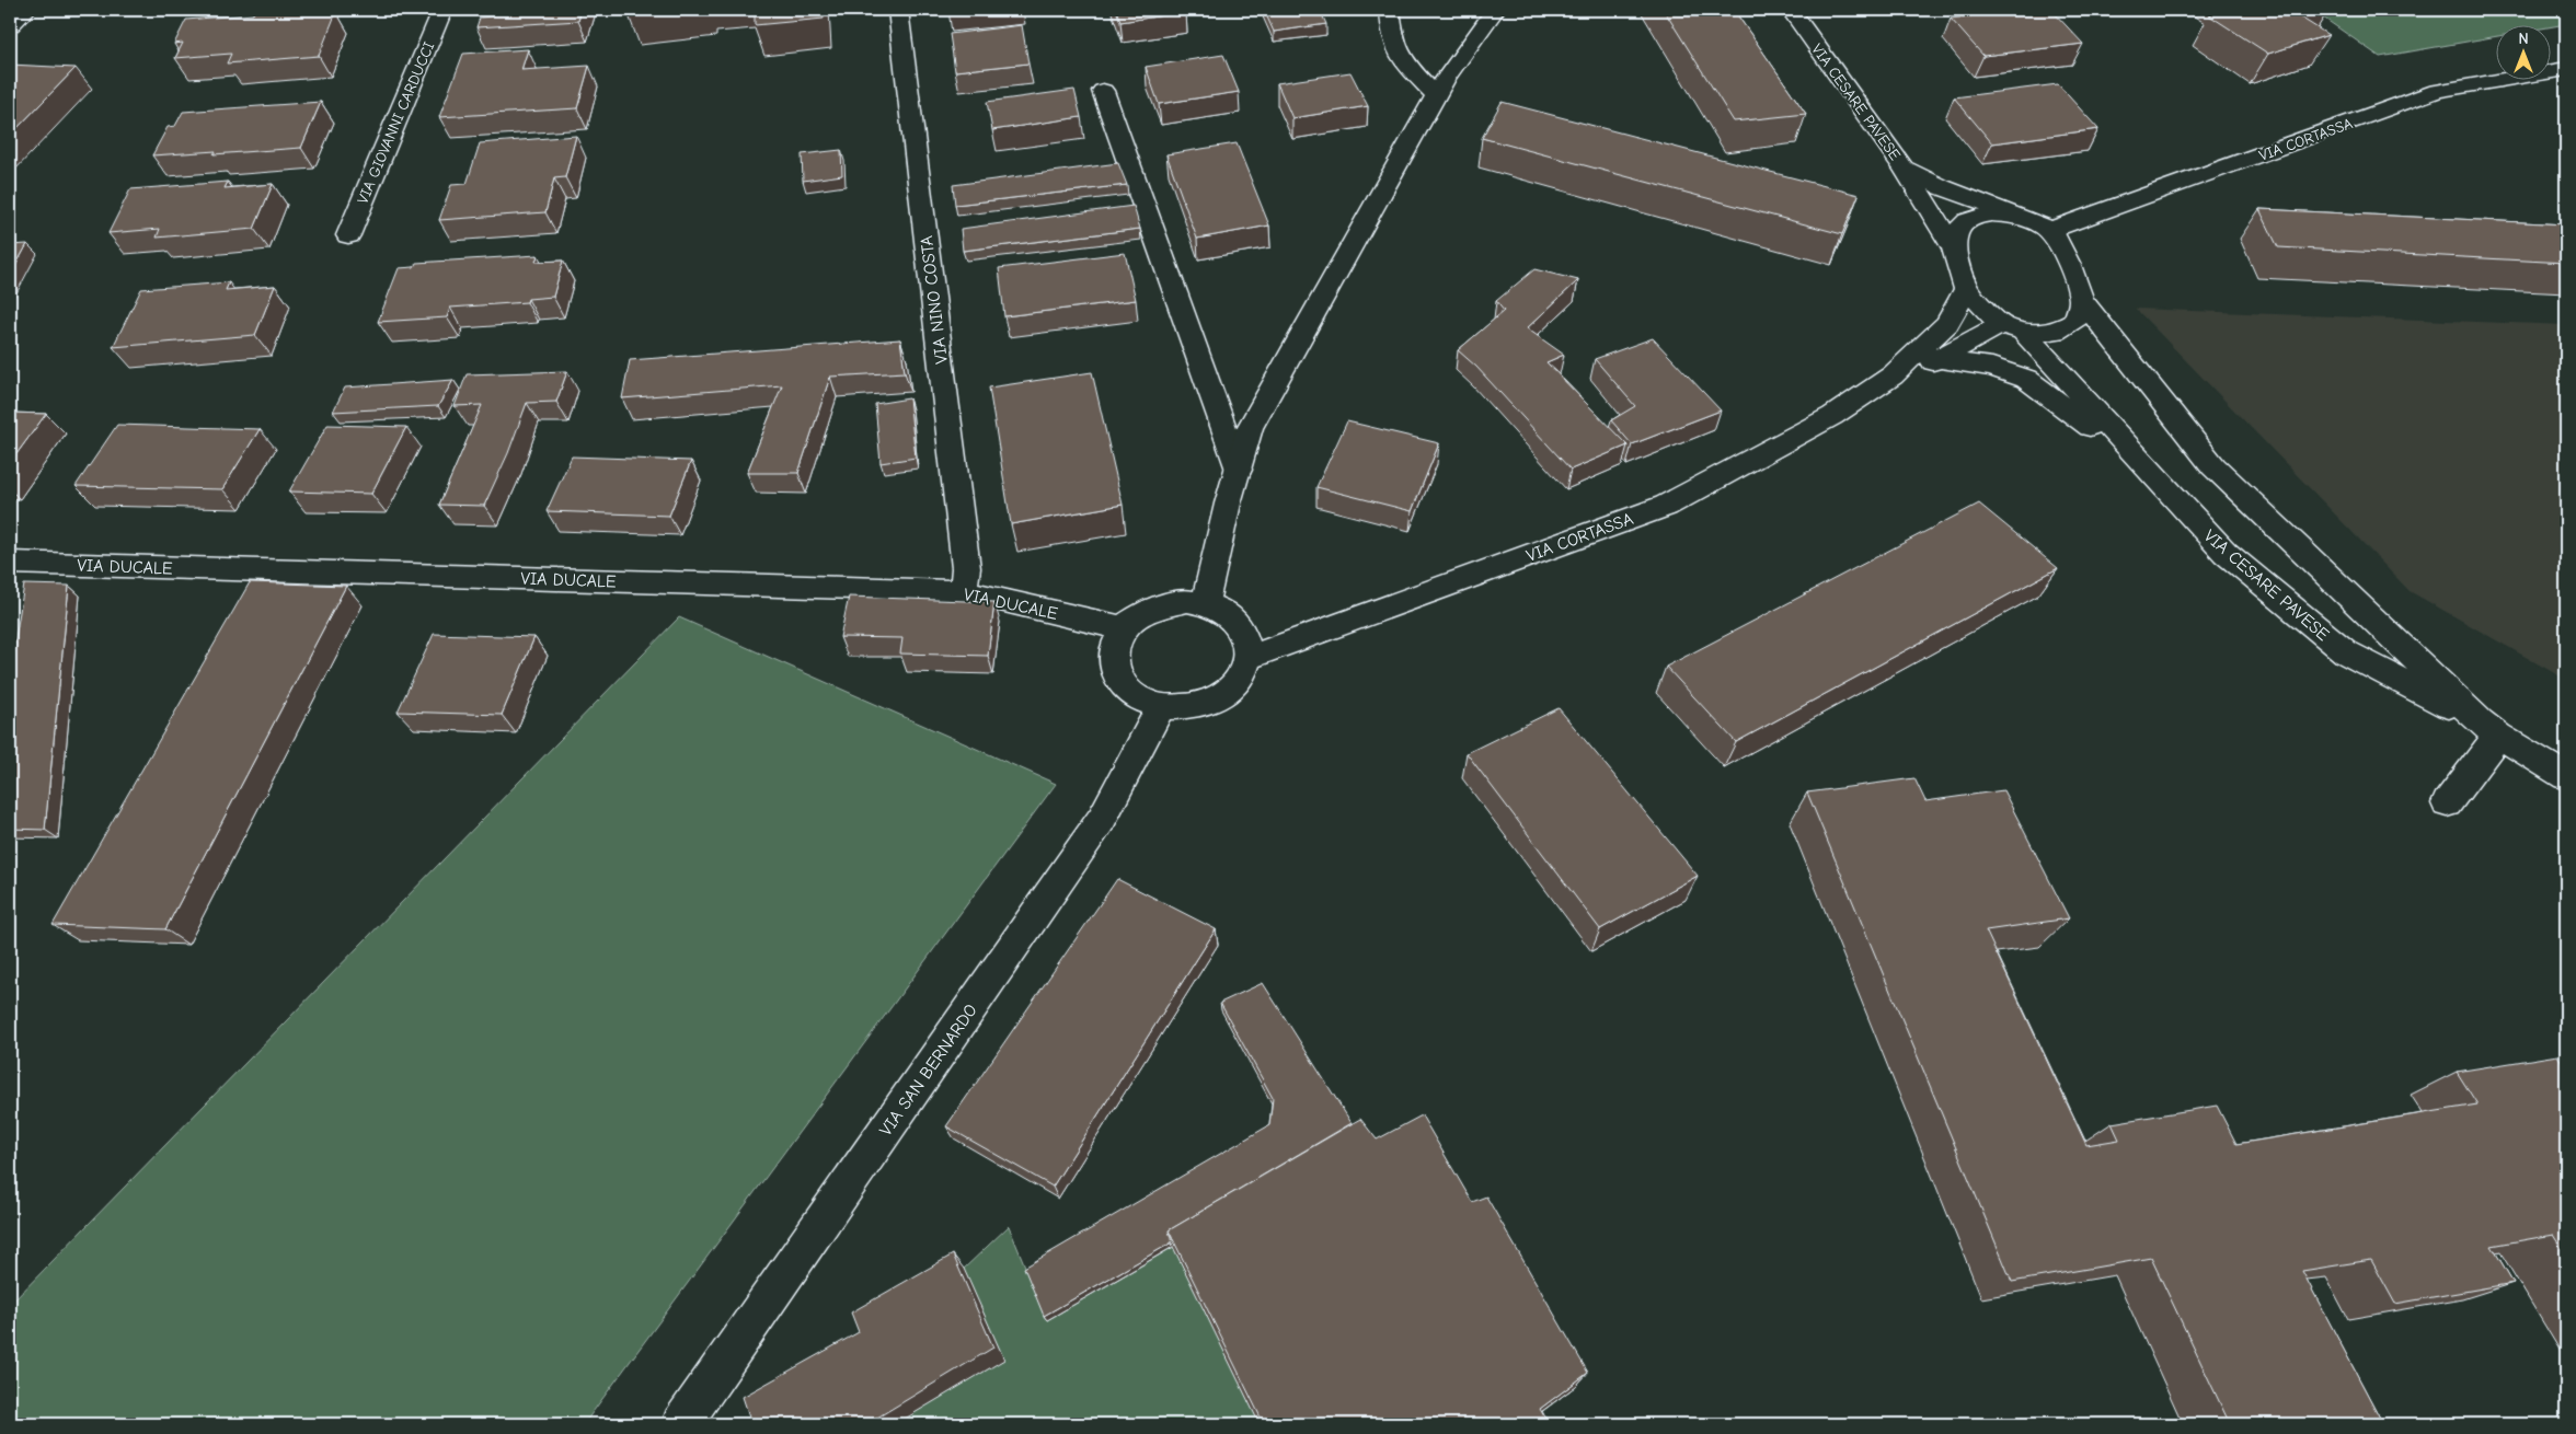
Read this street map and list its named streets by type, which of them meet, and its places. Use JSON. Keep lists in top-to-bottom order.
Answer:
{
  "streets": {
    "street": [
      "VIA CESARE PAVESE",
      "VIA GIOVANNI CARDUCCI",
      "VIA CORTASSA",
      "VIA NINO COSTA",
      "VIA DUCALE",
      "VIA SAN BERNARDO"
    ]
  },
  "crossings": [
    ["VIA CESARE PAVESE", "VIA CORTASSA"],
    ["VIA CORTASSA", "VIA DUCALE"],
    ["VIA CORTASSA", "VIA SAN BERNARDO"],
    ["VIA NINO COSTA", "VIA DUCALE"],
    ["VIA DUCALE", "VIA SAN BERNARDO"]
  ],
  "north": "top"
}
